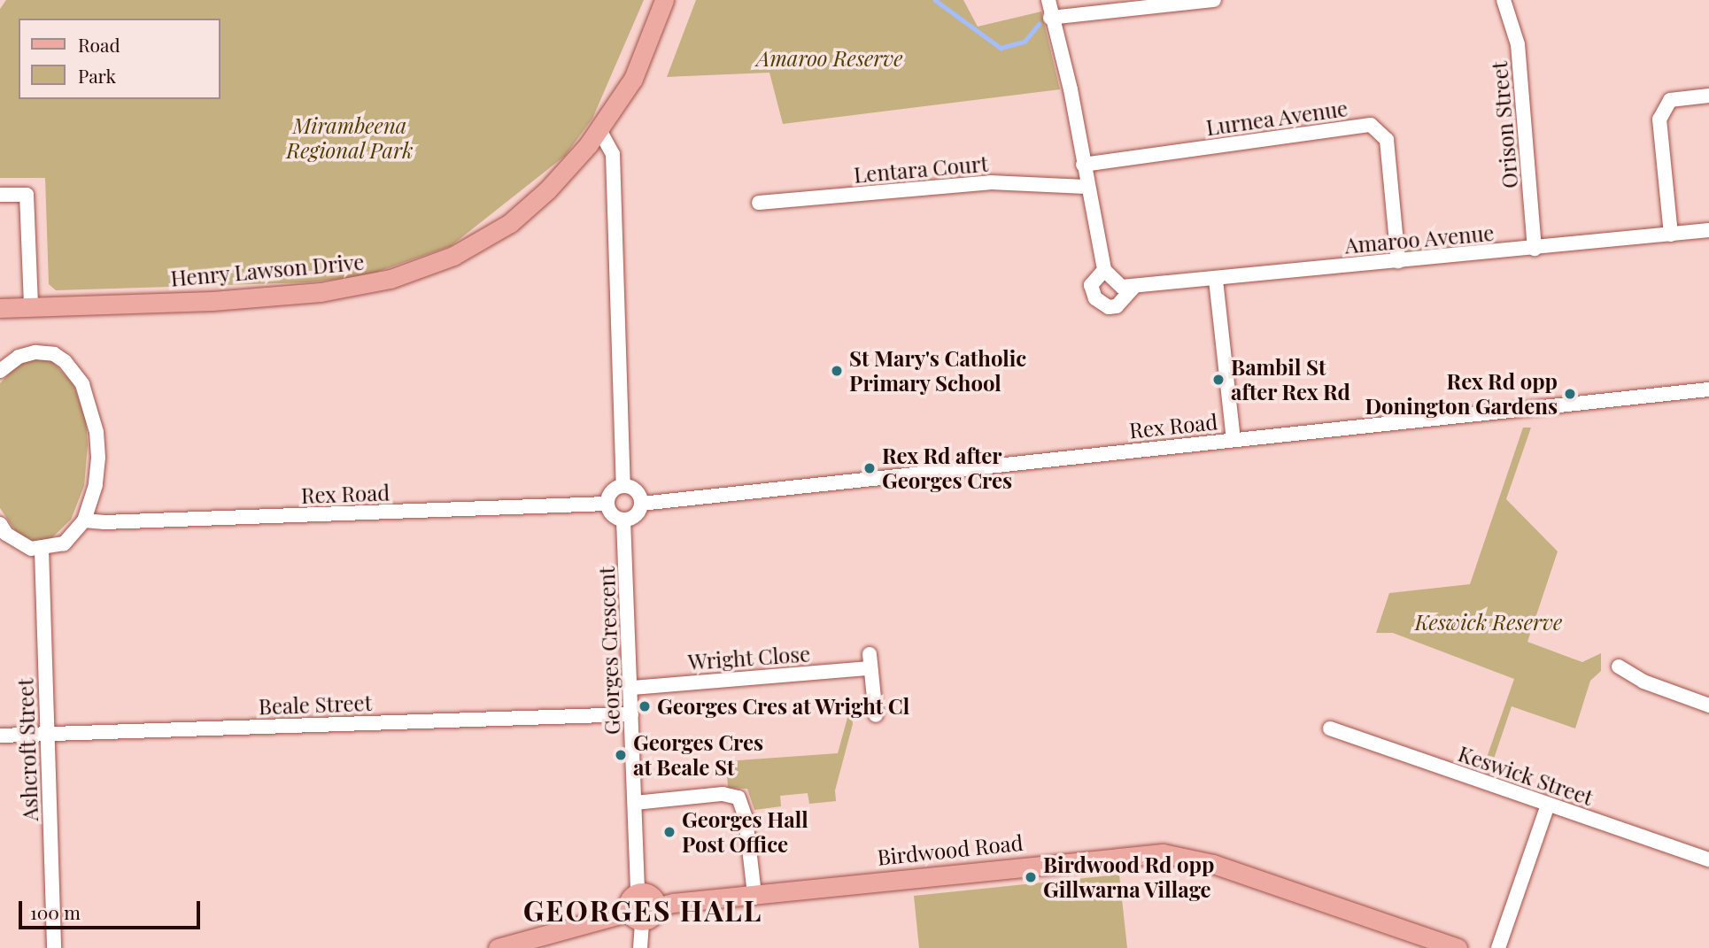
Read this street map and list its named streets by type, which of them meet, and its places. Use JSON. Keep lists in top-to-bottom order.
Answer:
{
  "streets": {
    "main road": ["Henry Lawson Drive", "Birdwood Road"],
    "street": [
      "Lurnea Avenue",
      "Orison Street",
      "Lentara Court",
      "Amaroo Avenue",
      "Rex Road",
      "Georges Crescent",
      "Wright Close",
      "Beale Street",
      "Ashcroft Street",
      "Keswick Street"
    ]
  },
  "crossings": [
    ["Lurnea Avenue", "Amaroo Avenue"],
    ["Orison Street", "Amaroo Avenue"],
    ["Rex Road", "Georges Crescent"],
    ["Georges Crescent", "Wright Close"],
    ["Georges Crescent", "Beale Street"],
    ["Georges Crescent", "Birdwood Road"],
    ["Beale Street", "Ashcroft Street"]
  ],
  "districts": ["GEORGES HALL"],
  "parks": ["Amaroo Reserve", "Mirambeena Regional Park", "Keswick Reserve"],
  "places": [
    "St Mary's Catholic Primary School",
    "Bambil St after Rex Rd",
    "Rex Rd opp Donington Gardens",
    "Rex Rd after Georges Cres",
    "Georges Cres at Wright Cl",
    "Georges Cres at Beale St",
    "Georges Hall Post Office",
    "Birdwood Rd opp Gillwarna Village"
  ],
  "legend": ["Road", "Park"],
  "scale_bar": "100 m"
}
